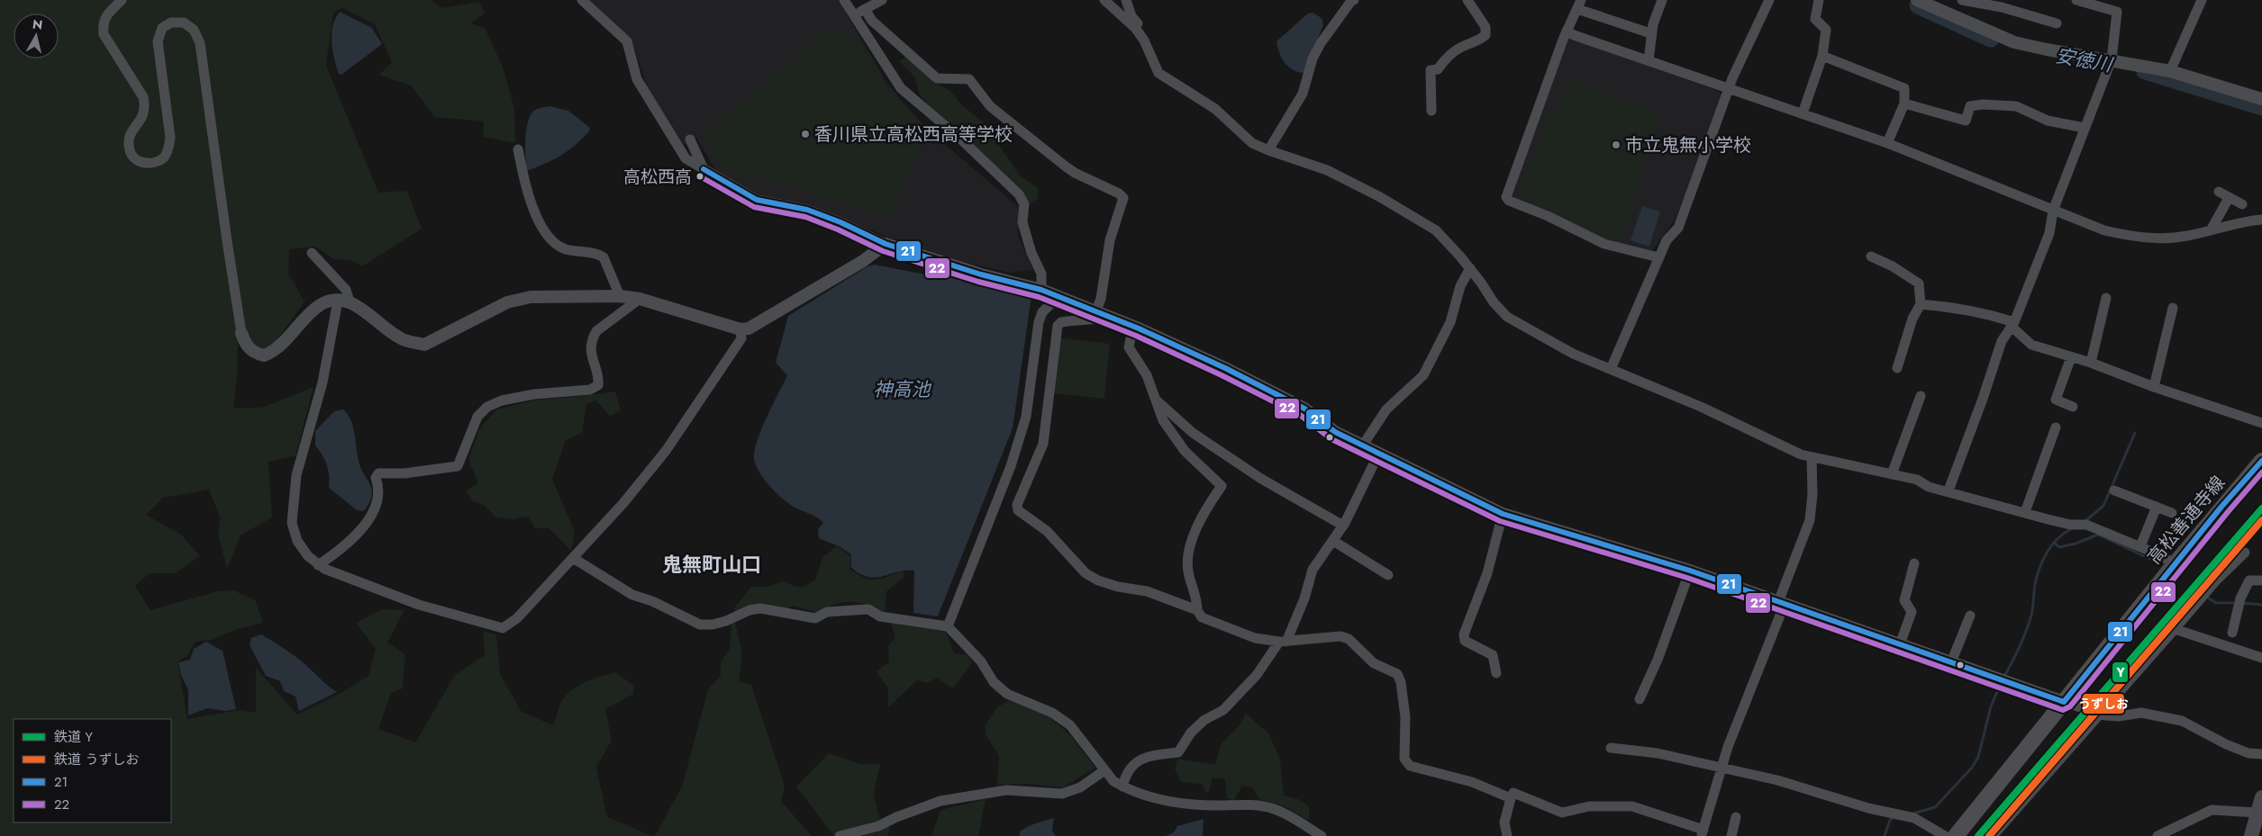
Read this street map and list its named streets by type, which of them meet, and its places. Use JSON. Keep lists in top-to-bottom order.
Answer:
{
  "streets": {
    "main road": ["高松善通寺線"]
  },
  "districts": ["鬼無町山口"],
  "water": ["安徳川", "神高池"],
  "places": ["香川県立高松西高等学校", "市立鬼無小学校", "高松西高"],
  "lines": [
    "transit line 21",
    "transit line 22",
    "rail line Y",
    "rail line うずしお"
  ],
  "legend": [
    "鉄道 Y",
    "鉄道 うずしお",
    "21",
    "22"
  ],
  "north": "top"
}
